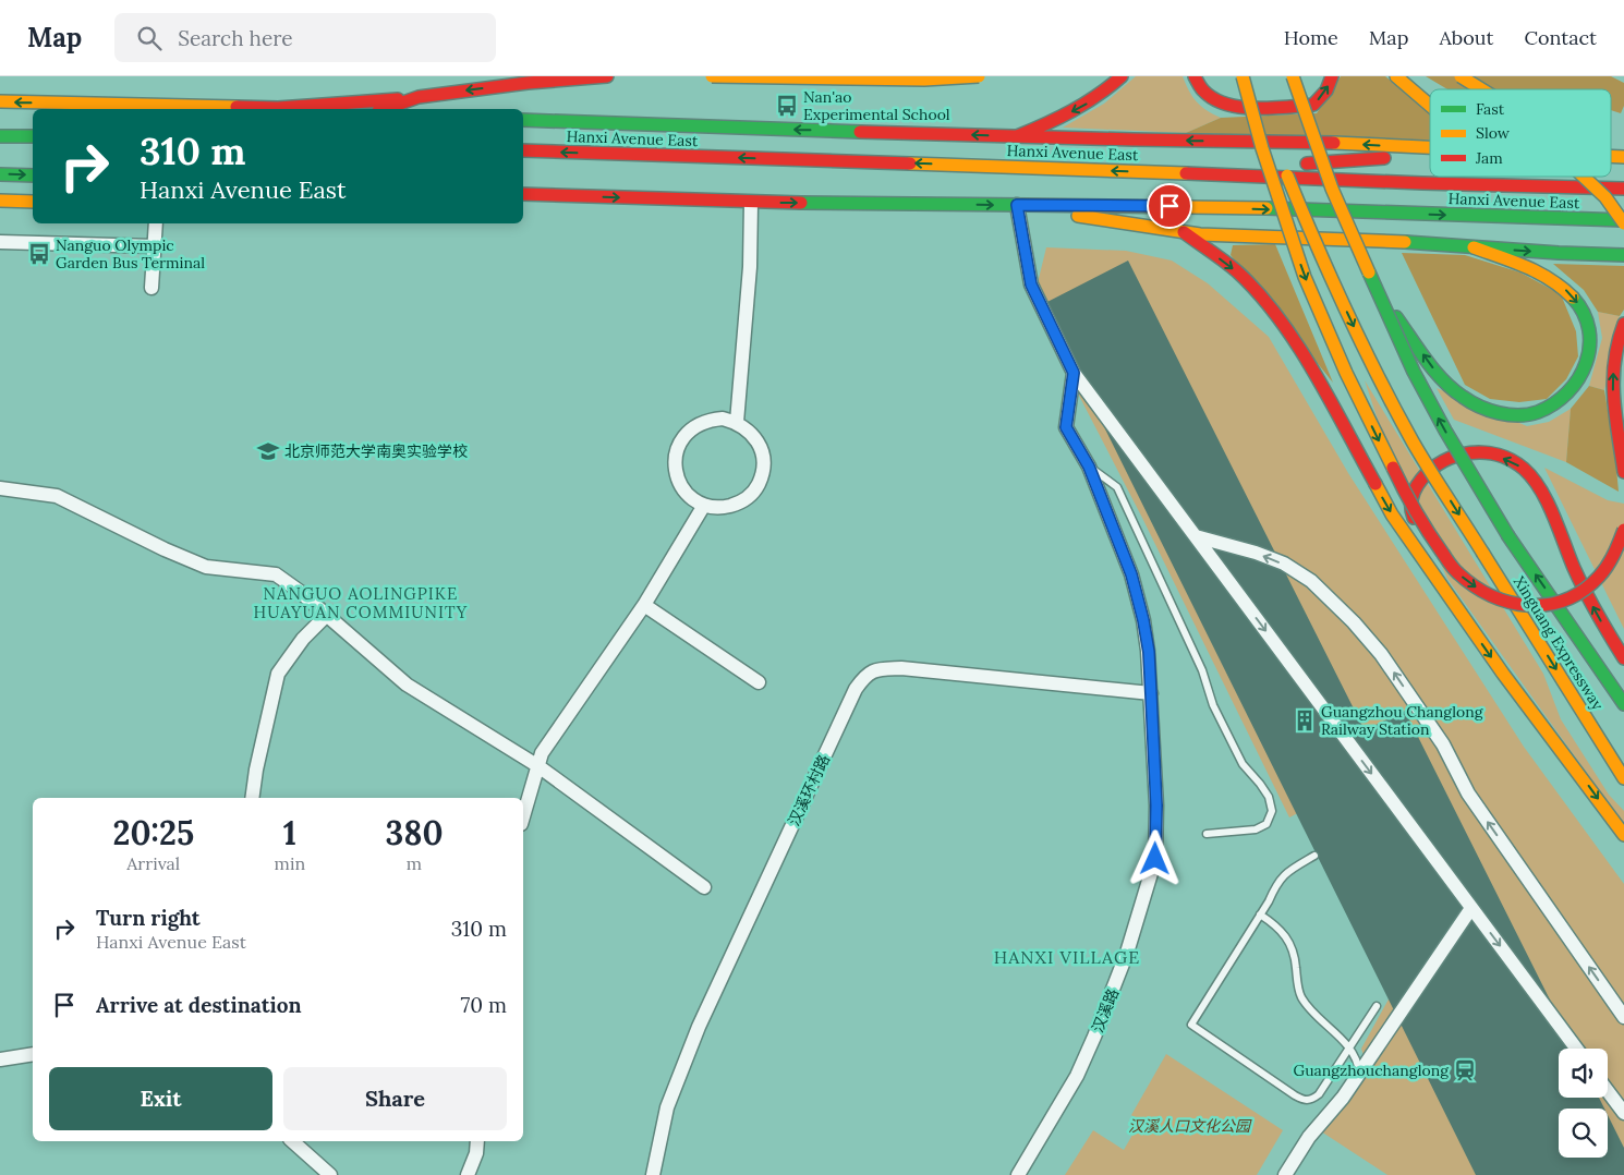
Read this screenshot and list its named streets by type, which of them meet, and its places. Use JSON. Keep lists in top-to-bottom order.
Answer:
{
  "streets": {
    "main road": ["Hanxi Avenue East", "Xinguang Expressway"],
    "street": ["汉溪环村路", "汉溪路"]
  },
  "crossings": [
    ["汉溪环村路", "汉溪路"]
  ],
  "districts": ["NANGUO AOLINGPIKE HUAYUAN COMMIUNITY", "HANXI VILLAGE"],
  "parks": ["汉溪人口文化公园"],
  "places": {
    "bus stop": ["Nan'ao Experimental School", "Nanguo Olympic Garden Bus Terminal"],
    "school or university": ["北京师范大学南奥实验学校"],
    "building": ["Guangzhou Changlong Railway Station"],
    "station": ["Guangzhouchanglong"]
  },
  "legend": ["Fast", "Slow", "Jam"],
  "page": {
    "header": "Map",
    "search": "Search here",
    "nav": [
      "Home",
      "Map",
      "About",
      "Contact"
    ],
    "turn": ["310 m", "Hanxi Avenue East"],
    "eta": [
      "20:25",
      "Arrival",
      "1",
      "min",
      "380",
      "m"
    ],
    "list": [
      {
        "name": "Turn right",
        "note": "Hanxi Avenue East",
        "value": "310 m"
      },
      {
        "name": "Arrive at destination",
        "value": "70 m"
      }
    ],
    "buttons": ["Exit", "Share"]
  }
}
